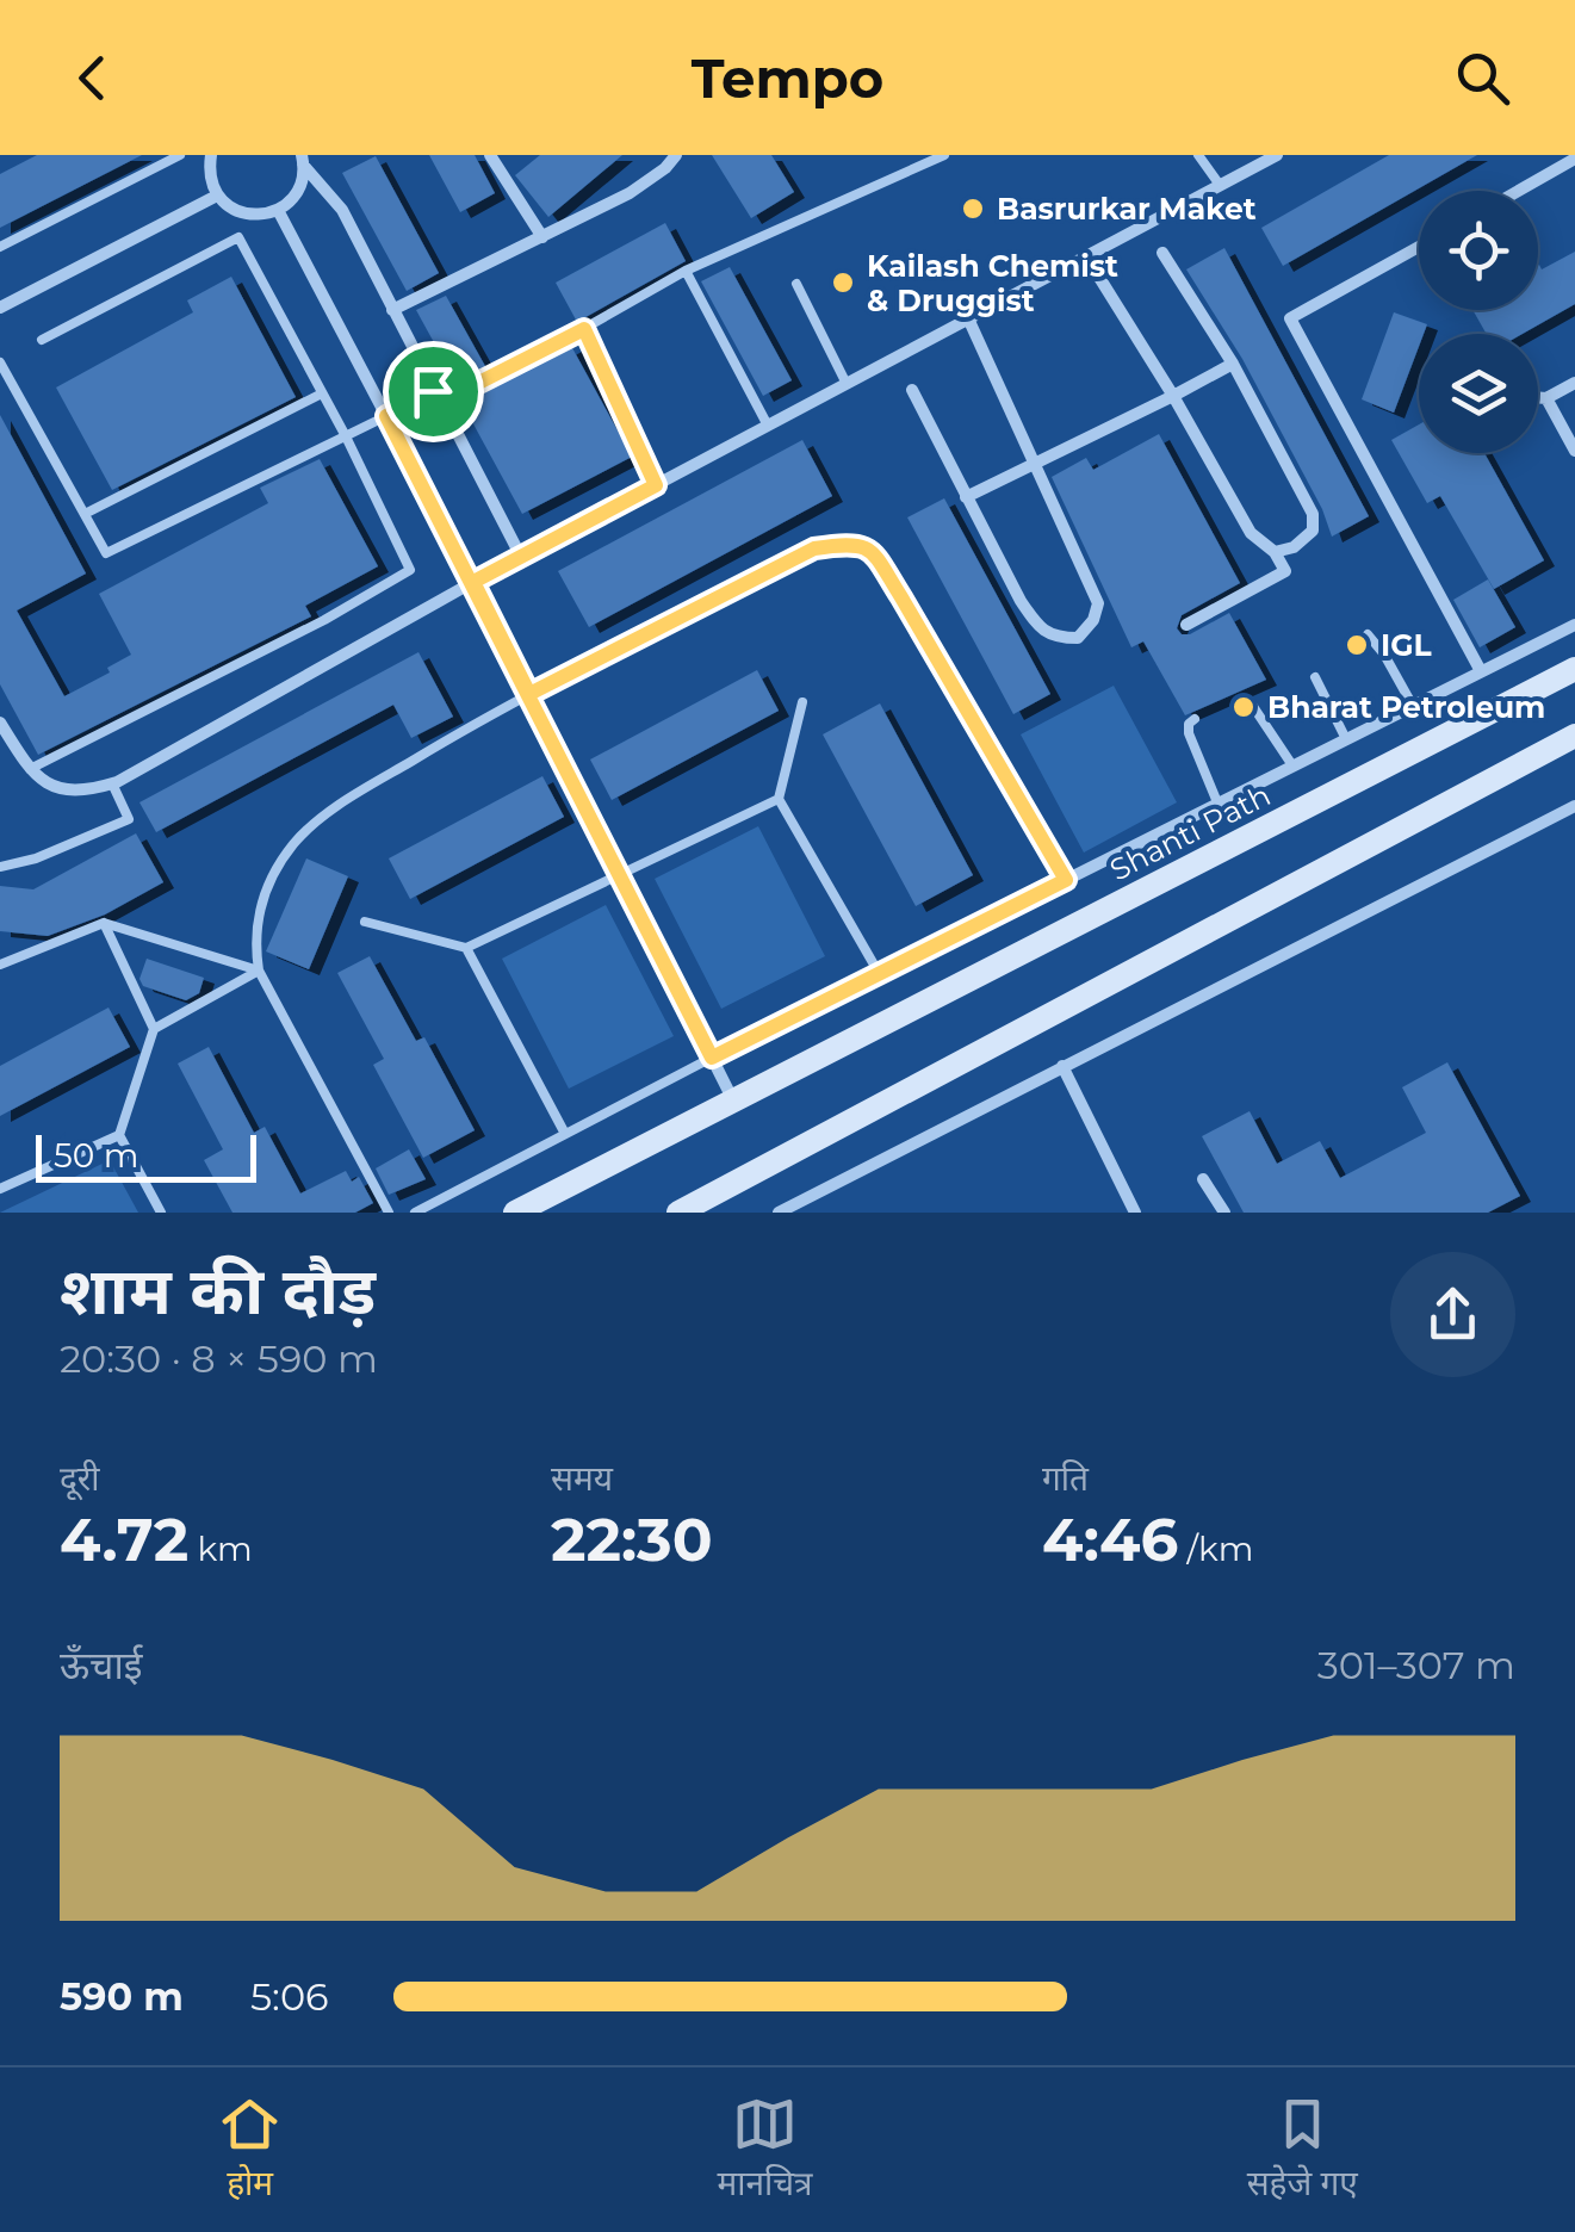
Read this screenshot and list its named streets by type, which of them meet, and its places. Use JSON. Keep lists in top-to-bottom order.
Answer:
{
  "streets": {
    "main road": ["Shanti Path"]
  },
  "places": [
    "Basrurkar Maket",
    "Kailash Chemist & Druggist",
    "IGL",
    "Bharat Petroleum"
  ],
  "scale_bar": "50 m",
  "page": {
    "header": "Tempo",
    "scale": "50 m",
    "heading": ["शाम की दौड़", "20:30 · 8 × 590 m"],
    "stats": [
      ["दूरी", "4.72 km"],
      ["समय", "22:30"],
      ["गति", "4:46 /km"]
    ],
    "chart": ["ऊँचाई", "301–307 m"],
    "list": [
      {
        "name": "590 m",
        "note": "5:06"
      }
    ],
    "tabs": ["होम", "मानचित्र", "सहेजे गए"]
  }
}
